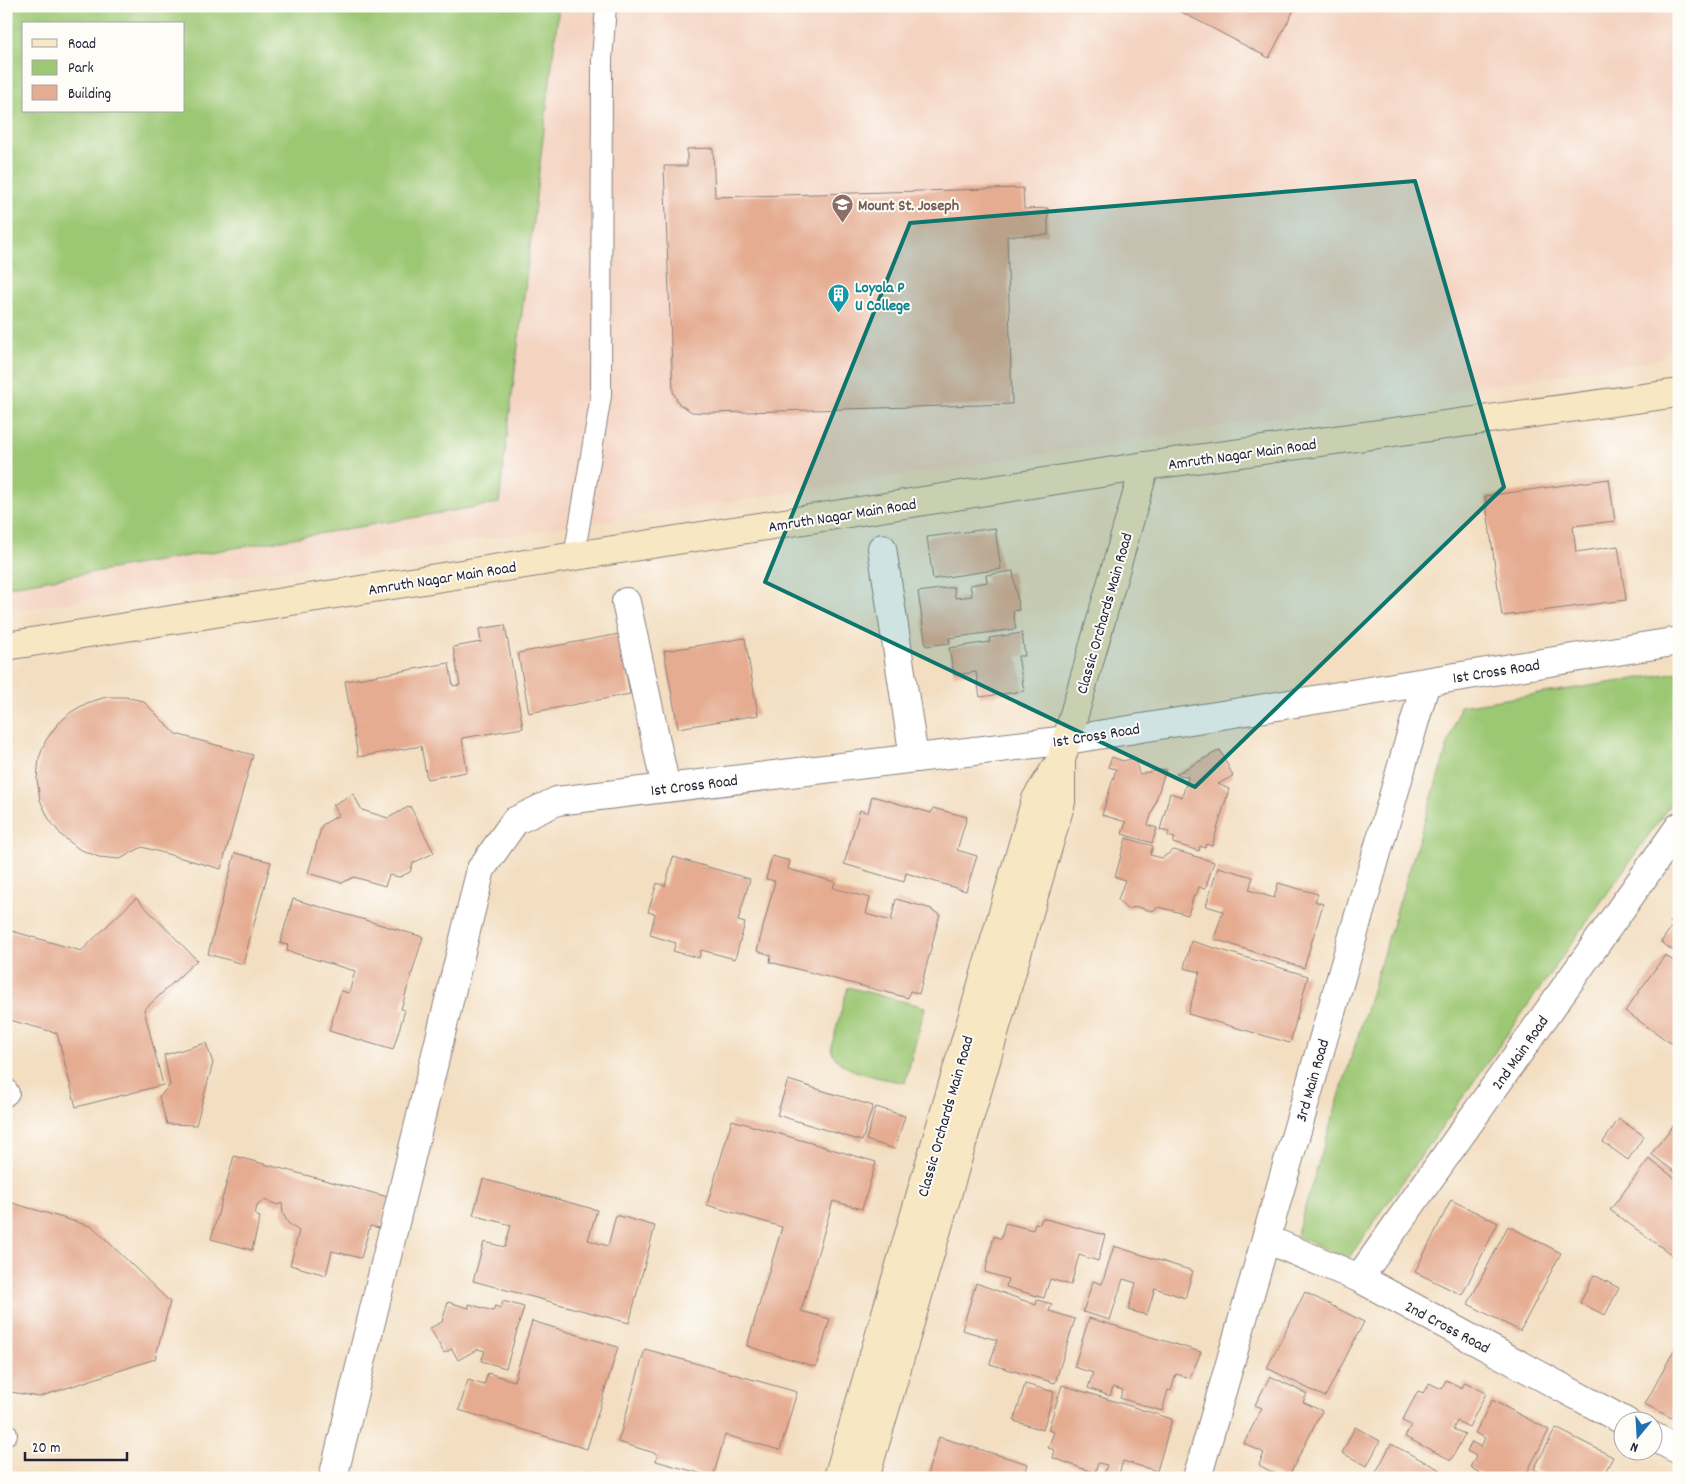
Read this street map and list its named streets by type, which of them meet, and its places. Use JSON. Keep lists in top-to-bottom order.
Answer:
{
  "streets": {
    "street": [
      "Amruth Nagar Main Road",
      "Classic Orchards Main Road",
      "1st Cross Road",
      "2nd Main Road",
      "3rd Main Road",
      "2nd Cross Road"
    ]
  },
  "crossings": [
    ["Amruth Nagar Main Road", "Classic Orchards Main Road"],
    ["Classic Orchards Main Road", "1st Cross Road"],
    ["1st Cross Road", "3rd Main Road"],
    ["2nd Main Road", "2nd Cross Road"],
    ["3rd Main Road", "2nd Cross Road"]
  ],
  "places": {
    "school or university": ["Mount St. Joseph"],
    "building": ["Loyola P U College"]
  },
  "legend": ["Road", "Park", "Building"],
  "scale_bar": "20 m",
  "north": "bottom"
}
